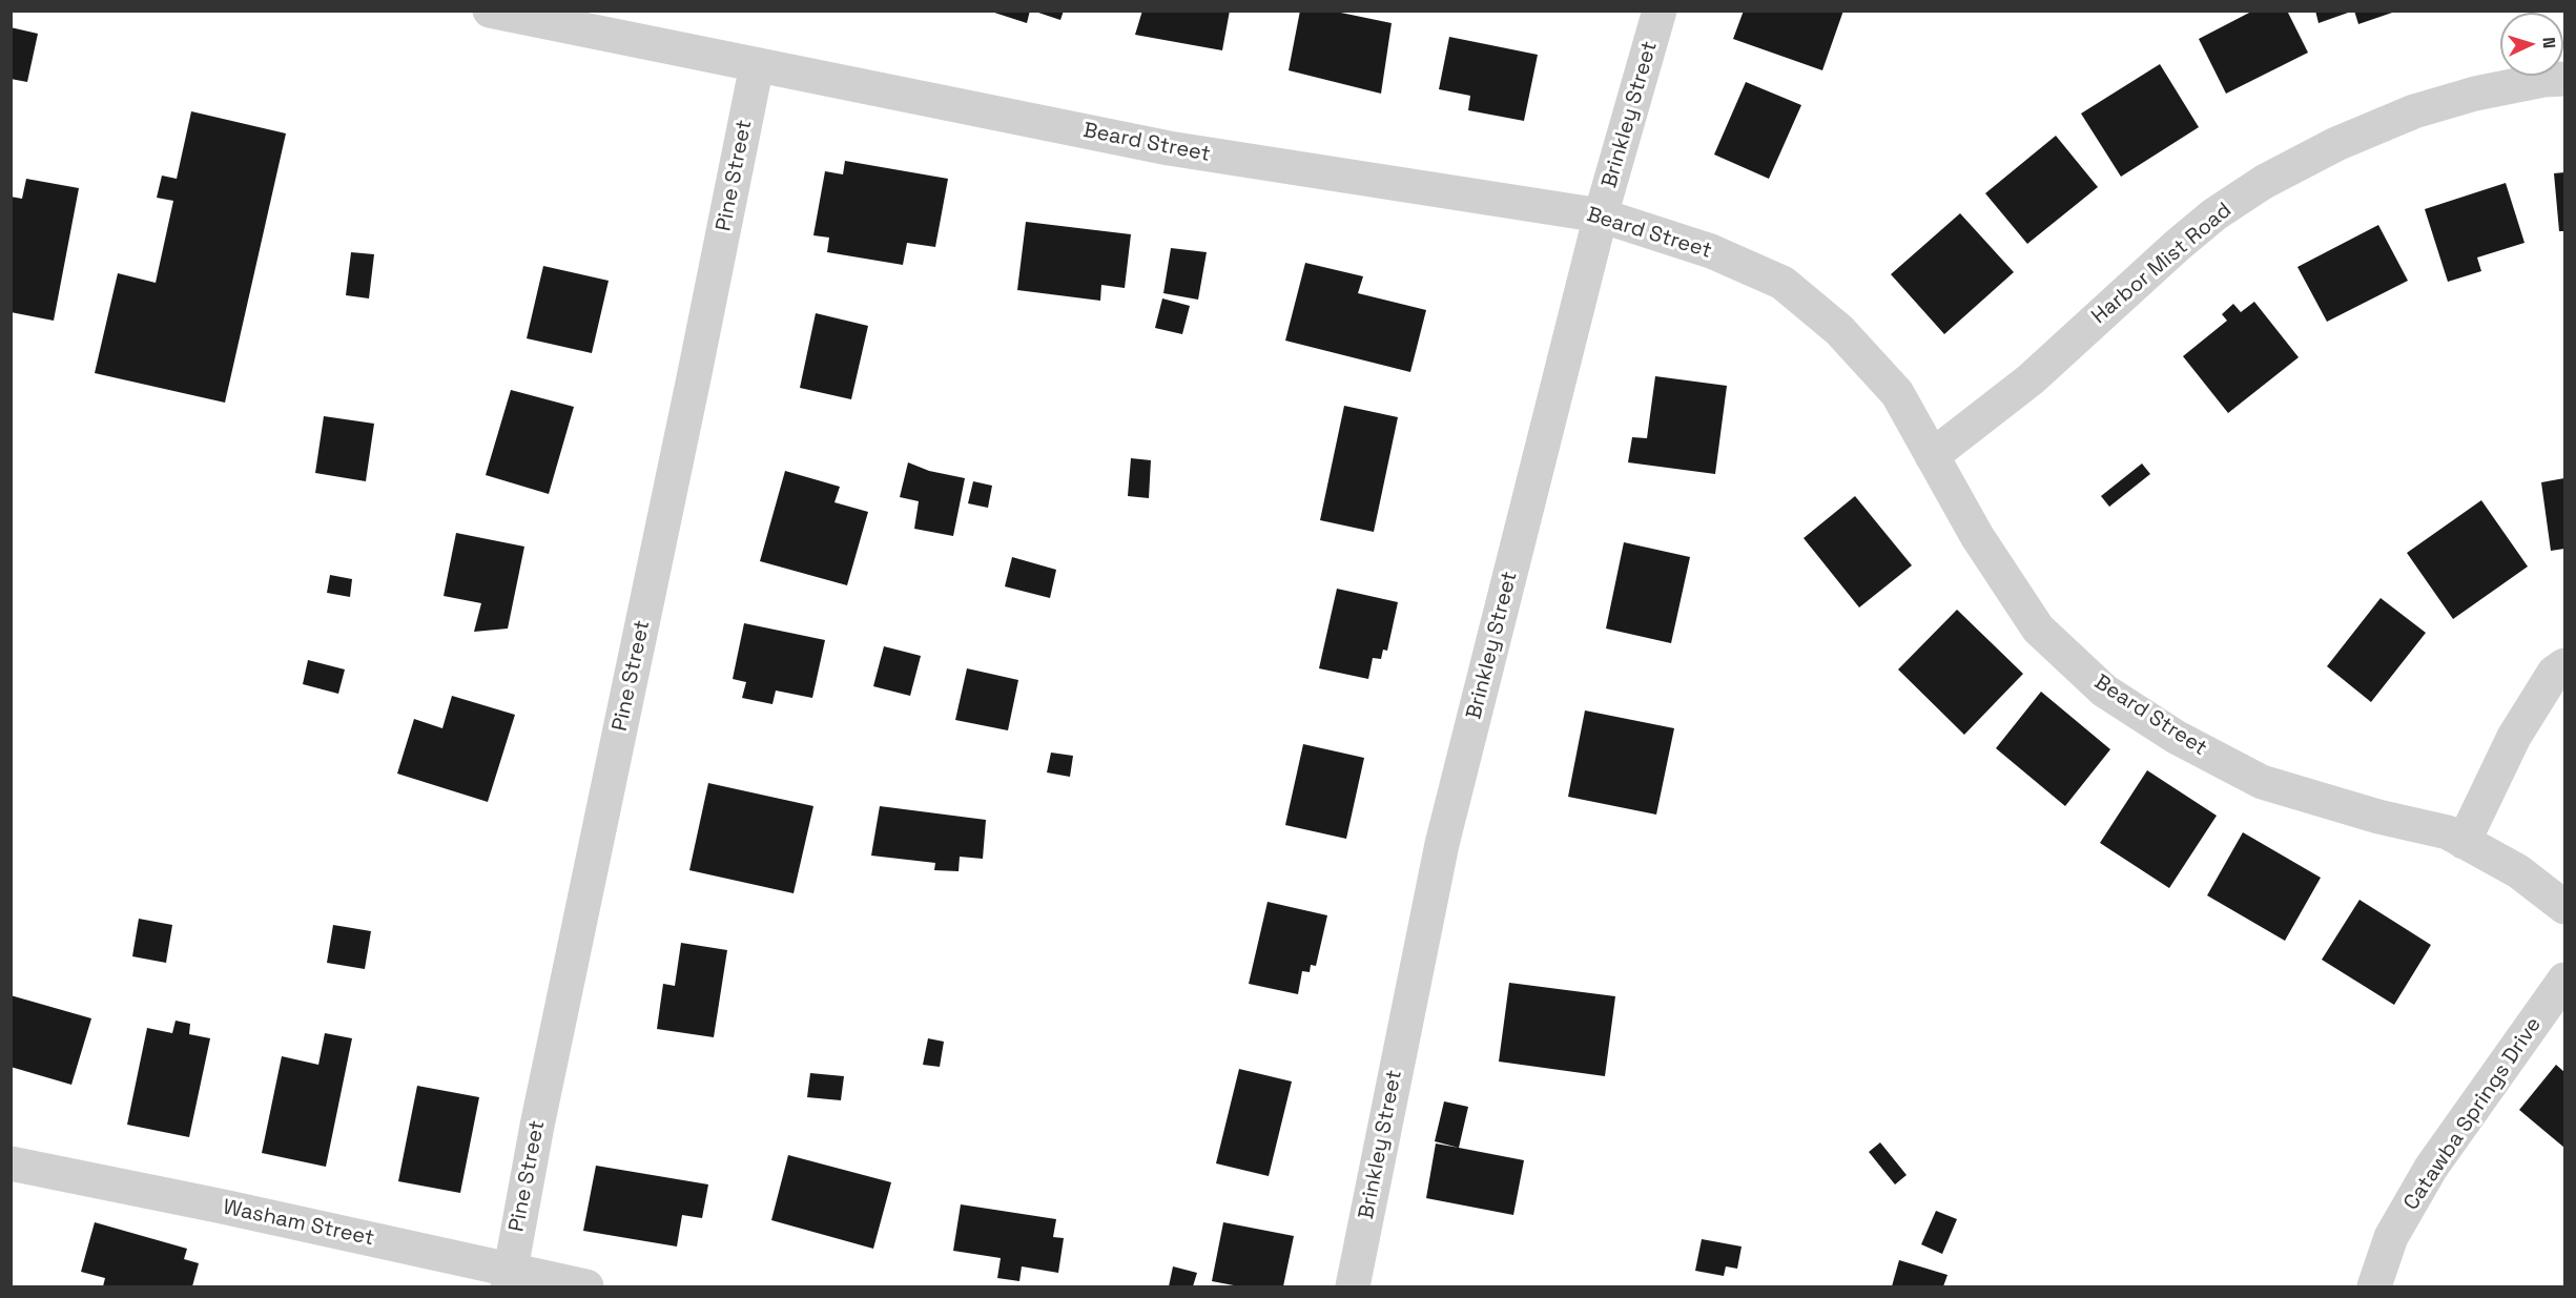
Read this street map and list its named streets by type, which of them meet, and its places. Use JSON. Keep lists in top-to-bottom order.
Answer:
{
  "streets": {
    "street": [
      "Brinkley Street",
      "Beard Street",
      "Pine Street",
      "Harbor Mist Road",
      "Catawba Springs Drive",
      "Washam Street"
    ]
  },
  "crossings": [
    ["Brinkley Street", "Beard Street"],
    ["Beard Street", "Pine Street"],
    ["Beard Street", "Harbor Mist Road"],
    ["Pine Street", "Washam Street"]
  ],
  "north": "right"
}
